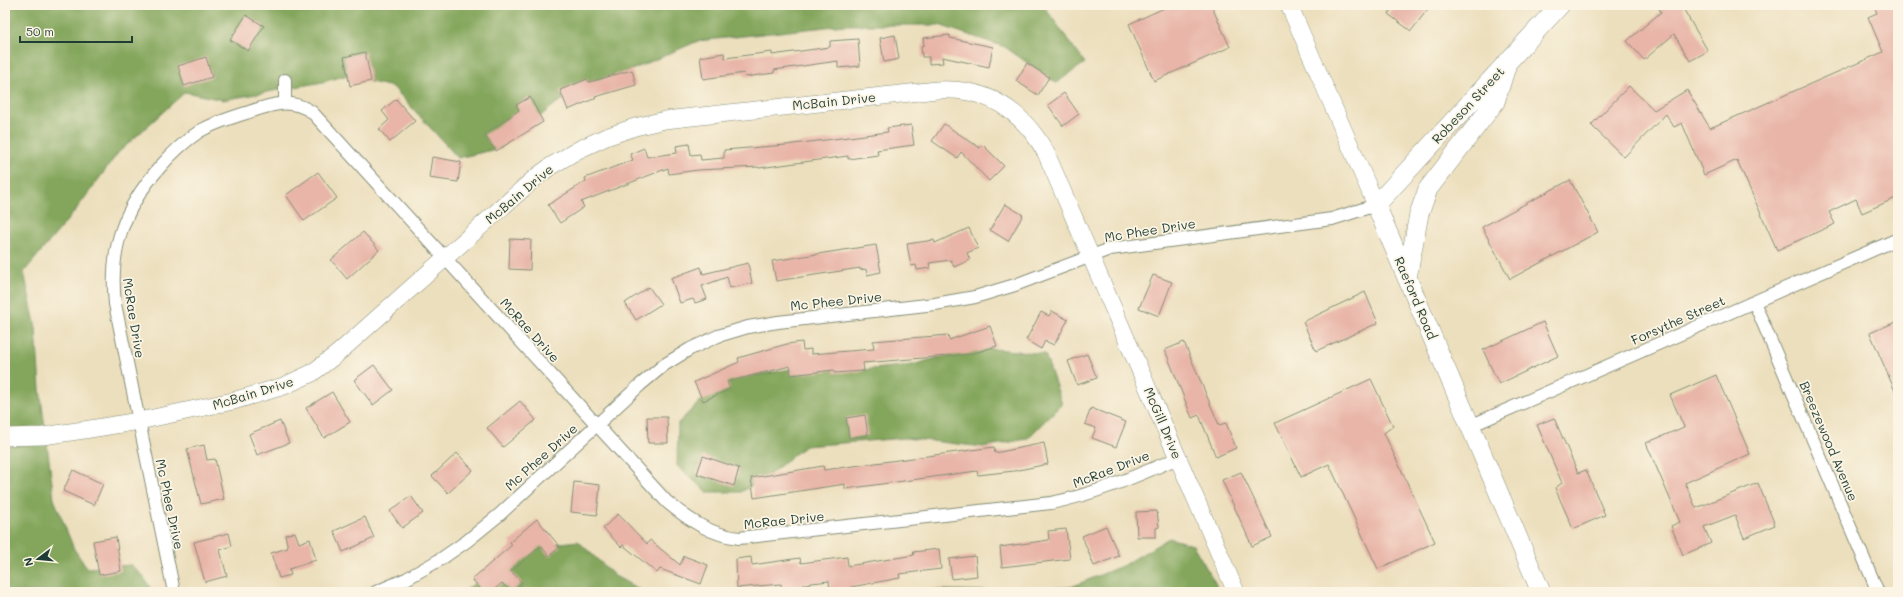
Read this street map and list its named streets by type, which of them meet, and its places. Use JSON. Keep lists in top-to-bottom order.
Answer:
{
  "streets": {
    "main road": ["Robeson Street", "Raeford Road"],
    "street": [
      "McBain Drive",
      "Mc Phee Drive",
      "McRae Drive",
      "Forsythe Street",
      "McGill Drive",
      "Breezewood Avenue"
    ]
  },
  "crossings": [
    ["McBain Drive", "Mc Phee Drive"],
    ["McBain Drive", "McRae Drive"],
    ["McBain Drive", "McGill Drive"],
    ["Robeson Street", "Mc Phee Drive"],
    ["Robeson Street", "Raeford Road"],
    ["Mc Phee Drive", "Raeford Road"],
    ["Mc Phee Drive", "McRae Drive"],
    ["Mc Phee Drive", "McGill Drive"],
    ["Raeford Road", "Forsythe Street"],
    ["McRae Drive", "McGill Drive"],
    ["Forsythe Street", "Breezewood Avenue"]
  ],
  "scale_bar": "50 m",
  "north": "left"
}
